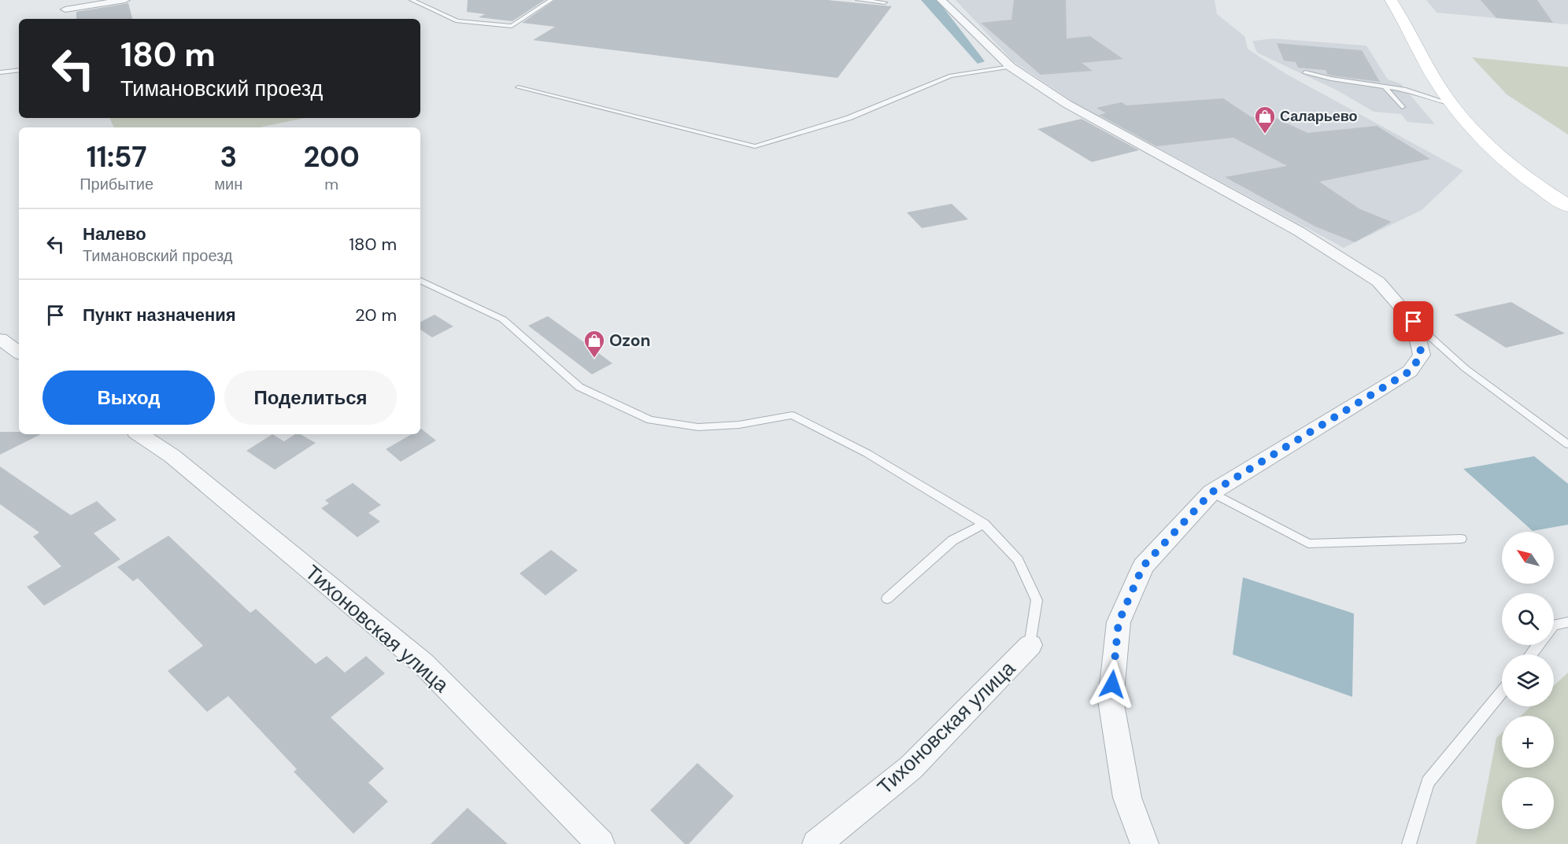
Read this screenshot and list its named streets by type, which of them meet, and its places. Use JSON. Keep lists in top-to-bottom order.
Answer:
{
  "streets": {
    "street": ["Тихоновская улица"]
  },
  "places": {
    "shop": ["Саларьево", "Ozon"]
  },
  "north": "top left",
  "page": {
    "turn": ["180 m", "Тимановский проезд"],
    "eta": [
      "11:57",
      "Прибытие",
      "3",
      "мин",
      "200",
      "m"
    ],
    "list": [
      {
        "name": "Налево",
        "note": "Тимановский проезд",
        "value": "180 m"
      },
      {
        "name": "Пункт назначения",
        "value": "20 m"
      }
    ],
    "buttons": ["Выход", "Поделиться"],
    "map_buttons": ["+", "−"]
  }
}
